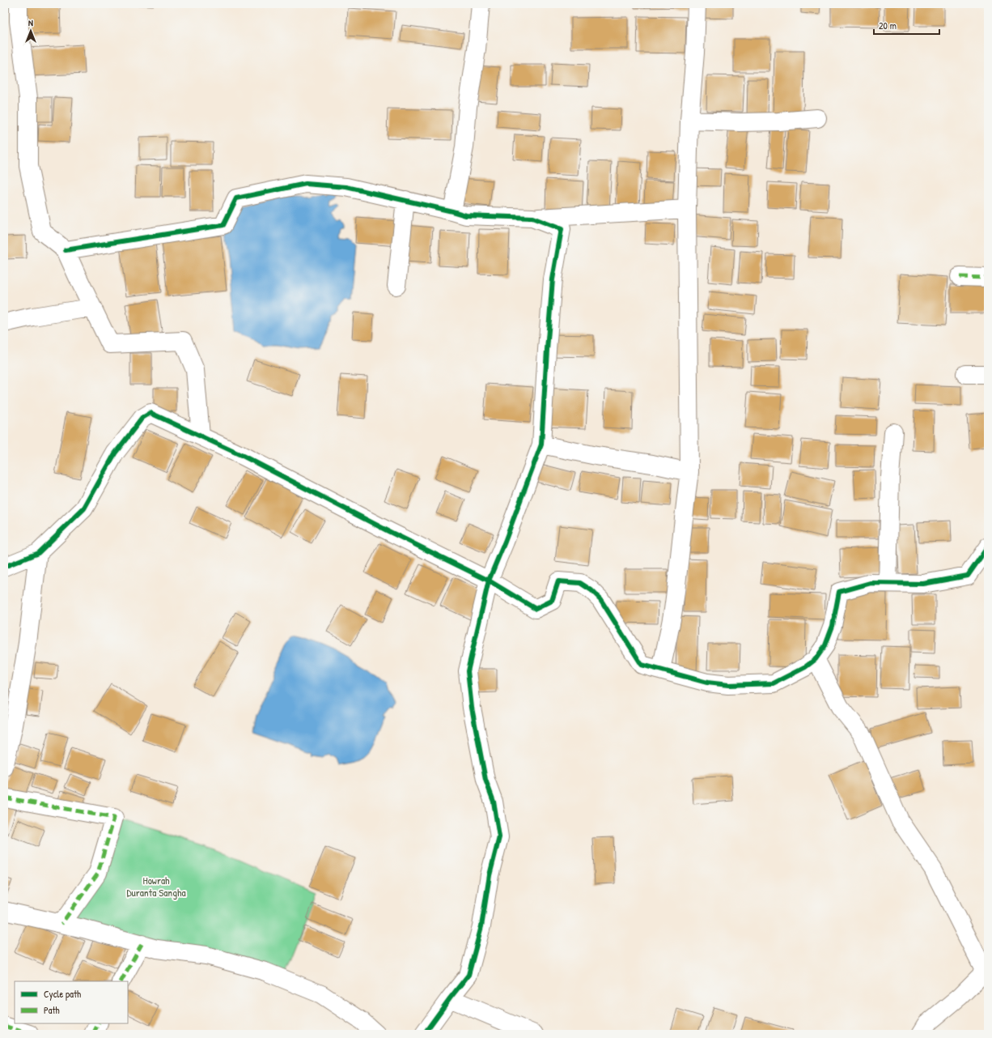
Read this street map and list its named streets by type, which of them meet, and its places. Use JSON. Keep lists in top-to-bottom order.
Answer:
{
  "parks": ["Howrah Duranta Sangha"],
  "legend": ["Cycle path", "Path"],
  "scale_bar": "20 m",
  "north": "top"
}
